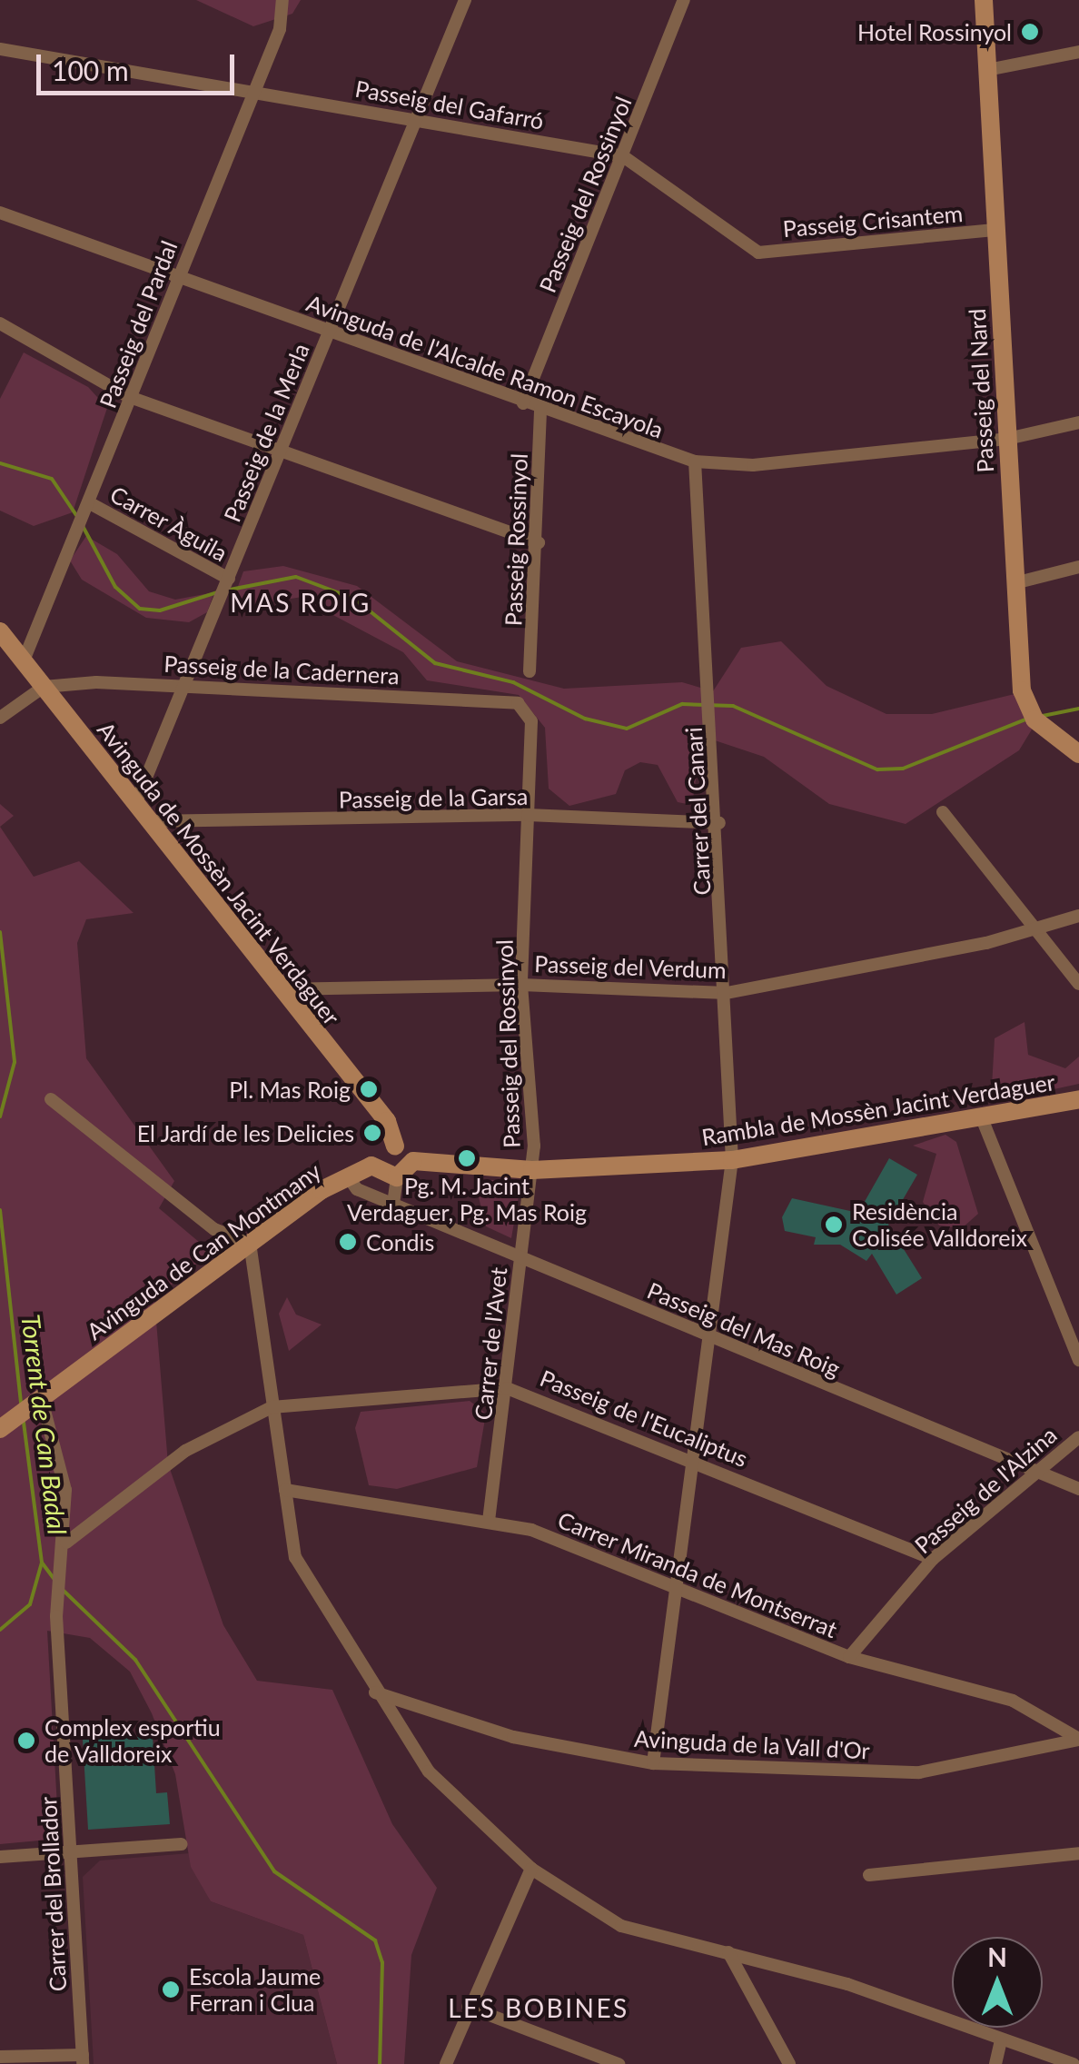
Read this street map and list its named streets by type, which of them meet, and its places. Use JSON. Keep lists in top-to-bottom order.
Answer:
{
  "streets": {
    "street": [
      "Passeig del Gafarró",
      "Passeig del Rossinyol",
      "Passeig Crisantem",
      "Passeig del Pardal",
      "Avinguda de l'Alcalde Ramon Escayola",
      "Passeig del Nard",
      "Passeig de la Merla",
      "Carrer Àguila",
      "Passeig Rossinyol",
      "Passeig de la Cadernera",
      "Passeig de la Garsa",
      "Carrer del Canari",
      "Avinguda de Mossèn Jacint Verdaguer",
      "Passeig del Verdum",
      "Rambla de Mossèn Jacint Verdaguer",
      "Avinguda de Can Montmany",
      "Passeig del Mas Roig",
      "Carrer de l'Avet",
      "Passeig de l'Eucaliptus",
      "Passeig de l'Alzina",
      "Carrer Miranda de Montserrat",
      "Avinguda de la Vall d'Or",
      "Carrer del Brollador"
    ]
  },
  "crossings": [
    ["Passeig del Gafarró", "Passeig del Rossinyol"],
    ["Passeig del Gafarró", "Passeig Crisantem"],
    ["Passeig del Gafarró", "Passeig del Pardal"],
    ["Passeig del Gafarró", "Passeig de la Merla"],
    ["Passeig del Rossinyol", "Passeig Crisantem"],
    ["Passeig del Rossinyol", "Avinguda de l'Alcalde Ramon Escayola"],
    ["Passeig del Rossinyol", "Passeig de la Cadernera"],
    ["Passeig del Rossinyol", "Passeig de la Garsa"],
    ["Passeig del Rossinyol", "Passeig del Verdum"],
    ["Passeig del Rossinyol", "Rambla de Mossèn Jacint Verdaguer"],
    ["Passeig del Rossinyol", "Carrer de l'Avet"],
    ["Passeig Crisantem", "Passeig del Nard"],
    ["Passeig del Pardal", "Avinguda de l'Alcalde Ramon Escayola"],
    ["Passeig del Pardal", "Carrer Àguila"],
    ["Passeig del Pardal", "Avinguda de Mossèn Jacint Verdaguer"],
    ["Avinguda de l'Alcalde Ramon Escayola", "Passeig del Nard"],
    ["Avinguda de l'Alcalde Ramon Escayola", "Passeig de la Merla"],
    ["Avinguda de l'Alcalde Ramon Escayola", "Passeig Rossinyol"],
    ["Avinguda de l'Alcalde Ramon Escayola", "Carrer del Canari"],
    ["Passeig de la Merla", "Carrer Àguila"],
    ["Passeig de la Merla", "Passeig de la Cadernera"],
    ["Passeig de la Merla", "Avinguda de Mossèn Jacint Verdaguer"],
    ["Passeig de la Cadernera", "Avinguda de Mossèn Jacint Verdaguer"],
    ["Passeig de la Garsa", "Carrer del Canari"],
    ["Passeig de la Garsa", "Avinguda de Mossèn Jacint Verdaguer"],
    ["Carrer del Canari", "Passeig del Verdum"],
    ["Carrer del Canari", "Rambla de Mossèn Jacint Verdaguer"],
    ["Carrer del Canari", "Passeig del Mas Roig"],
    ["Carrer del Canari", "Passeig de l'Eucaliptus"],
    ["Carrer del Canari", "Carrer Miranda de Montserrat"],
    ["Carrer del Canari", "Avinguda de la Vall d'Or"],
    ["Avinguda de Mossèn Jacint Verdaguer", "Passeig del Verdum"],
    ["Avinguda de Mossèn Jacint Verdaguer", "Avinguda de Can Montmany"],
    ["Rambla de Mossèn Jacint Verdaguer", "Carrer de l'Avet"],
    ["Avinguda de Can Montmany", "Passeig del Mas Roig"],
    ["Avinguda de Can Montmany", "Carrer del Brollador"],
    ["Passeig del Mas Roig", "Carrer de l'Avet"],
    ["Passeig del Mas Roig", "Passeig de l'Alzina"],
    ["Carrer de l'Avet", "Passeig de l'Eucaliptus"],
    ["Carrer de l'Avet", "Carrer Miranda de Montserrat"],
    ["Passeig de l'Eucaliptus", "Passeig de l'Alzina"],
    ["Passeig de l'Alzina", "Carrer Miranda de Montserrat"],
    ["Carrer Miranda de Montserrat", "Avinguda de la Vall d'Or"]
  ],
  "districts": ["MAS ROIG", "LES BOBINES"],
  "water": ["Torrent de Can Badal"],
  "places": [
    "Hotel Rossinyol",
    "Pl. Mas Roig",
    "El Jardí de les Delicies",
    "Pg. M. Jacint Verdaguer, Pg. Mas Roig",
    "Residència Colisée Valldoreix",
    "Condis",
    "Complex esportiu de Valldoreix",
    "Escola Jaume Ferran i Clua"
  ],
  "scale_bar": "100 m",
  "north": "top"
}
